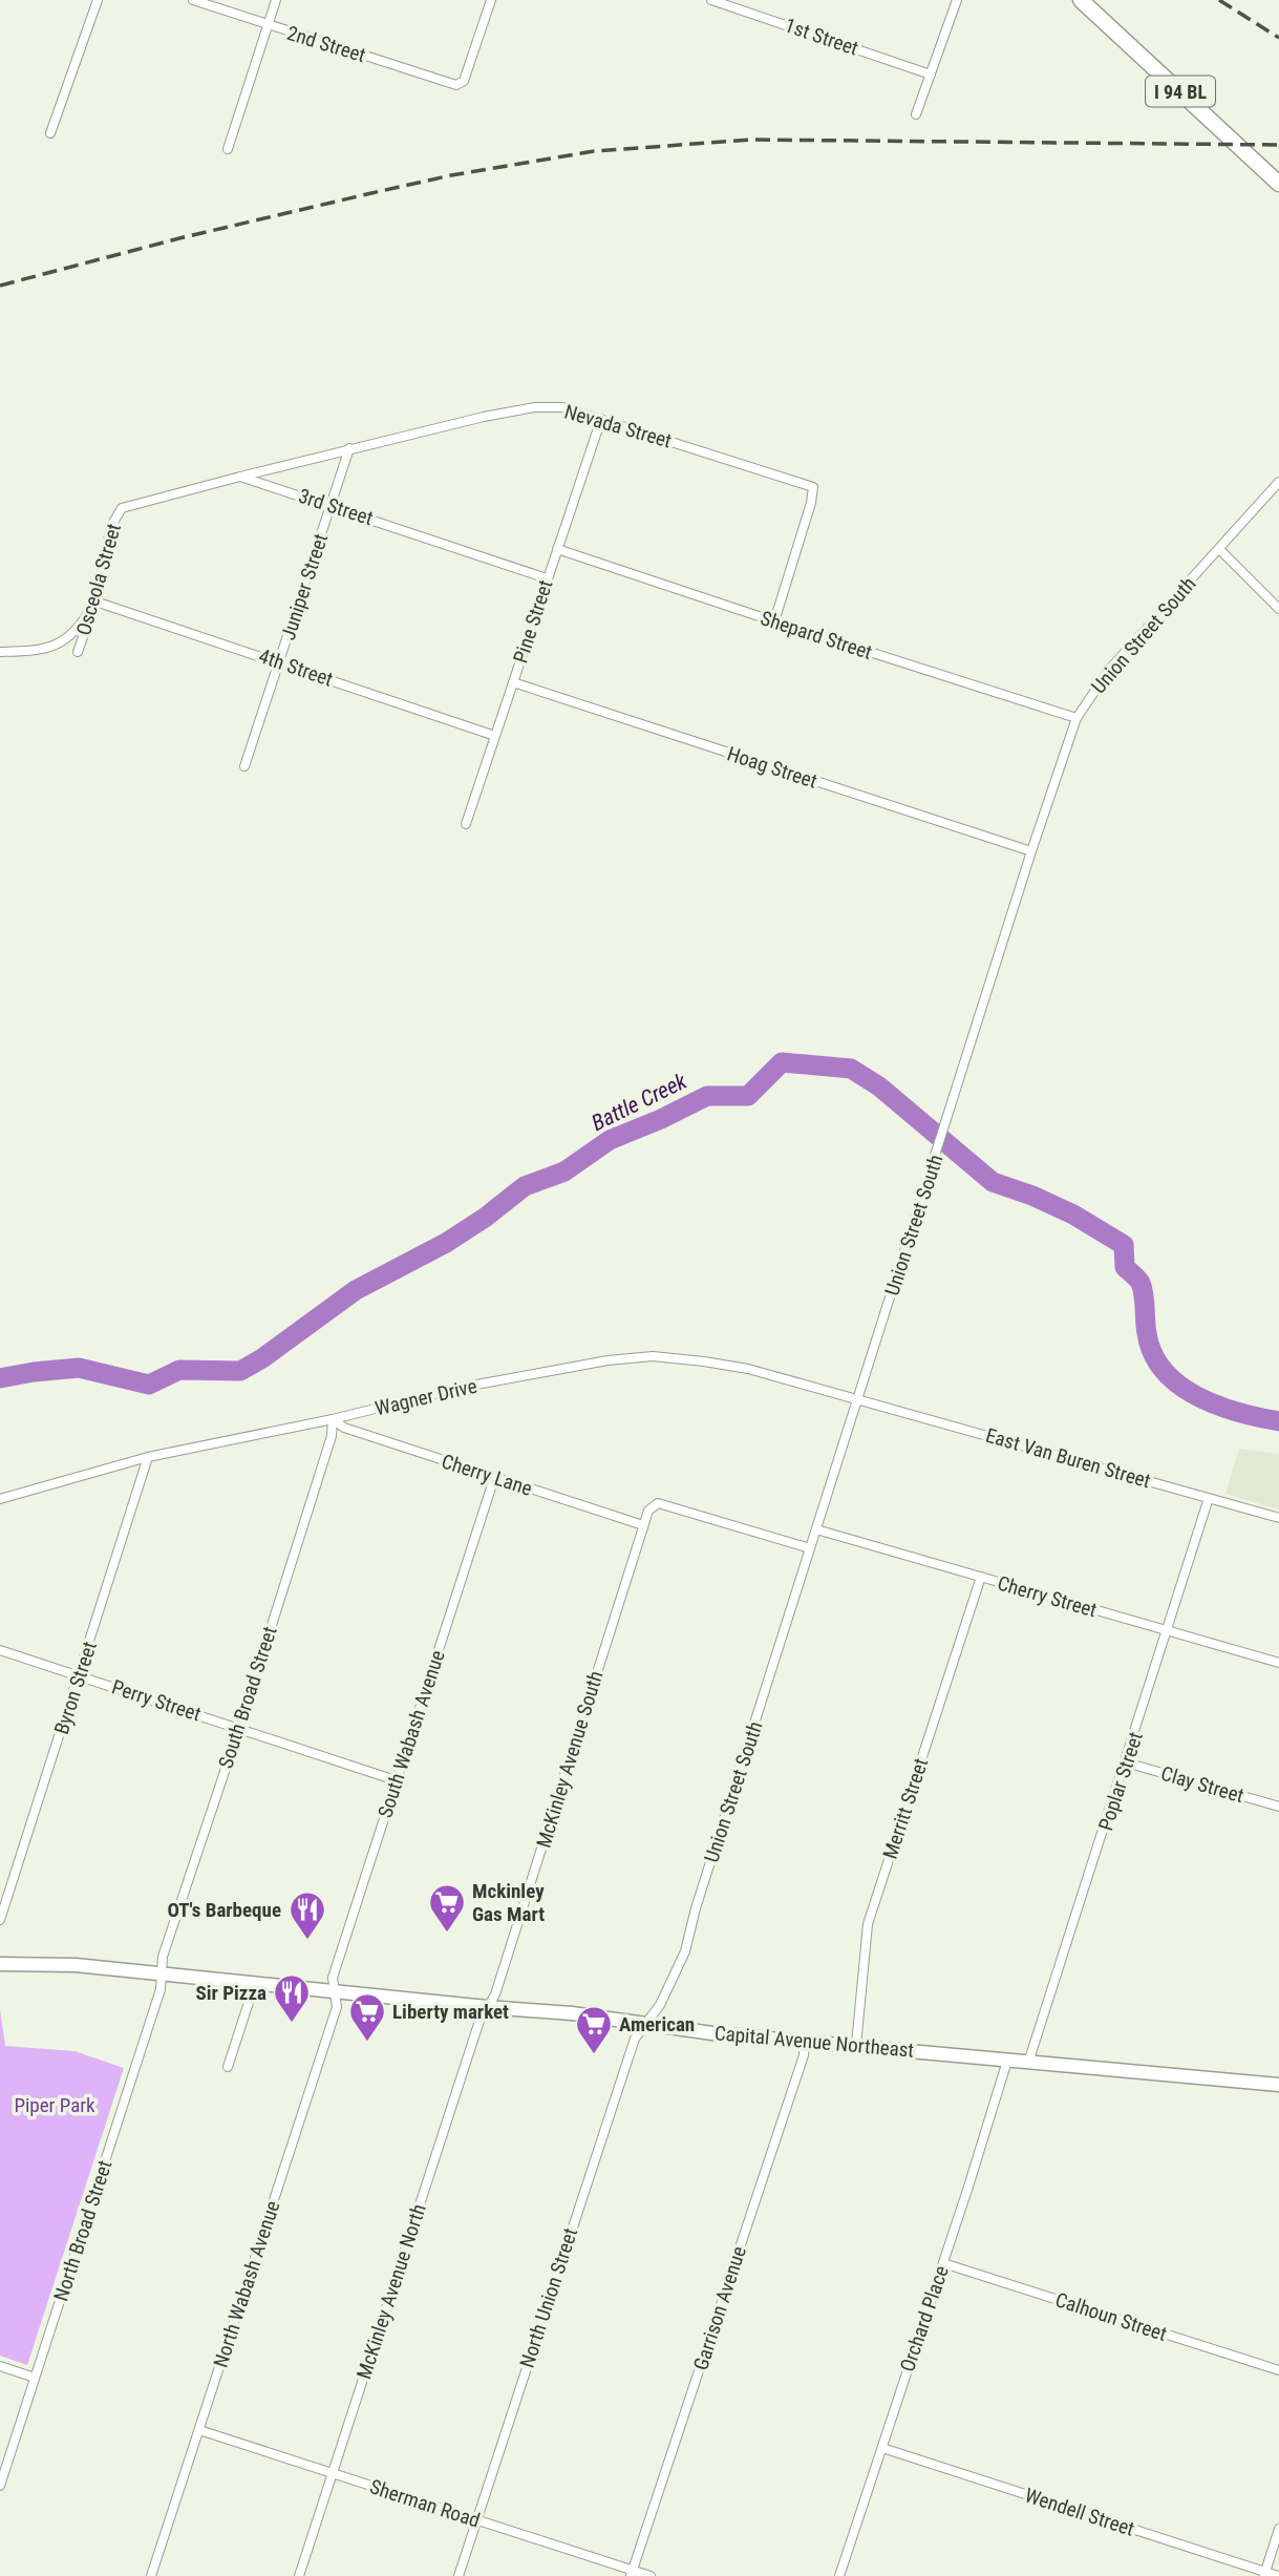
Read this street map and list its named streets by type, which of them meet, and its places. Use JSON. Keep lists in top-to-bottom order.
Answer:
{
  "streets": {
    "highway": ["I 94 BL"],
    "main road": ["Capital Avenue Northeast"],
    "street": [
      "1st Street",
      "2nd Street",
      "Nevada Street",
      "3rd Street",
      "Osceola Street",
      "Juniper Street",
      "Pine Street",
      "Shepard Street",
      "Union Street South",
      "4th Street",
      "Hoag Street",
      "Wagner Drive",
      "East Van Buren Street",
      "Cherry Lane",
      "Cherry Street",
      "Byron Street",
      "South Broad Street",
      "Perry Street",
      "South Wabash Avenue",
      "McKinley Avenue South",
      "Poplar Street",
      "Clay Street",
      "Merritt Street",
      "North Broad Street",
      "North Wabash Avenue",
      "McKinley Avenue North",
      "North Union Street",
      "Garrison Avenue",
      "Calhoun Street",
      "Orchard Place",
      "Sherman Road",
      "Wendell Street"
    ]
  },
  "crossings": [
    ["Nevada Street", "3rd Street"],
    ["Nevada Street", "Osceola Street"],
    ["Nevada Street", "Juniper Street"],
    ["Nevada Street", "Pine Street"],
    ["Nevada Street", "Shepard Street"],
    ["3rd Street", "Osceola Street"],
    ["3rd Street", "Juniper Street"],
    ["3rd Street", "Pine Street"],
    ["Osceola Street", "4th Street"],
    ["Juniper Street", "4th Street"],
    ["Pine Street", "Shepard Street"],
    ["Pine Street", "4th Street"],
    ["Pine Street", "Hoag Street"],
    ["Shepard Street", "Union Street South"],
    ["Union Street South", "Hoag Street"],
    ["Union Street South", "Wagner Drive"],
    ["Union Street South", "East Van Buren Street"],
    ["Union Street South", "Cherry Street"],
    ["Union Street South", "McKinley Avenue South"],
    ["Union Street South", "Capital Avenue Northeast"],
    ["Union Street South", "North Union Street"],
    ["Wagner Drive", "East Van Buren Street"],
    ["Wagner Drive", "Cherry Lane"],
    ["Wagner Drive", "Byron Street"],
    ["Wagner Drive", "South Broad Street"],
    ["East Van Buren Street", "Poplar Street"],
    ["Cherry Lane", "South Broad Street"],
    ["Cherry Lane", "South Wabash Avenue"],
    ["Cherry Lane", "McKinley Avenue South"],
    ["Cherry Street", "Poplar Street"],
    ["Cherry Street", "Merritt Street"],
    ["Byron Street", "Perry Street"],
    ["South Broad Street", "Perry Street"],
    ["South Broad Street", "Capital Avenue Northeast"],
    ["South Broad Street", "North Broad Street"],
    ["Perry Street", "South Wabash Avenue"],
    ["South Wabash Avenue", "Capital Avenue Northeast"],
    ["South Wabash Avenue", "North Wabash Avenue"],
    ["McKinley Avenue South", "Capital Avenue Northeast"],
    ["McKinley Avenue South", "McKinley Avenue North"],
    ["Poplar Street", "Clay Street"],
    ["Poplar Street", "Capital Avenue Northeast"],
    ["Merritt Street", "Capital Avenue Northeast"],
    ["Capital Avenue Northeast", "North Broad Street"],
    ["Capital Avenue Northeast", "North Wabash Avenue"],
    ["Capital Avenue Northeast", "McKinley Avenue North"],
    ["Capital Avenue Northeast", "North Union Street"],
    ["Capital Avenue Northeast", "Garrison Avenue"],
    ["Capital Avenue Northeast", "Orchard Place"],
    ["North Wabash Avenue", "Sherman Road"],
    ["McKinley Avenue North", "Sherman Road"],
    ["North Union Street", "Sherman Road"],
    ["Garrison Avenue", "Sherman Road"],
    ["Calhoun Street", "Orchard Place"],
    ["Orchard Place", "Wendell Street"]
  ],
  "water": ["Battle Creek"],
  "parks": ["Piper Park"],
  "places": {
    "supermarket": ["Mckinley Gas Mart", "Liberty market", "American"],
    "restaurant": ["OT's Barbeque", "Sir Pizza"]
  }
}
